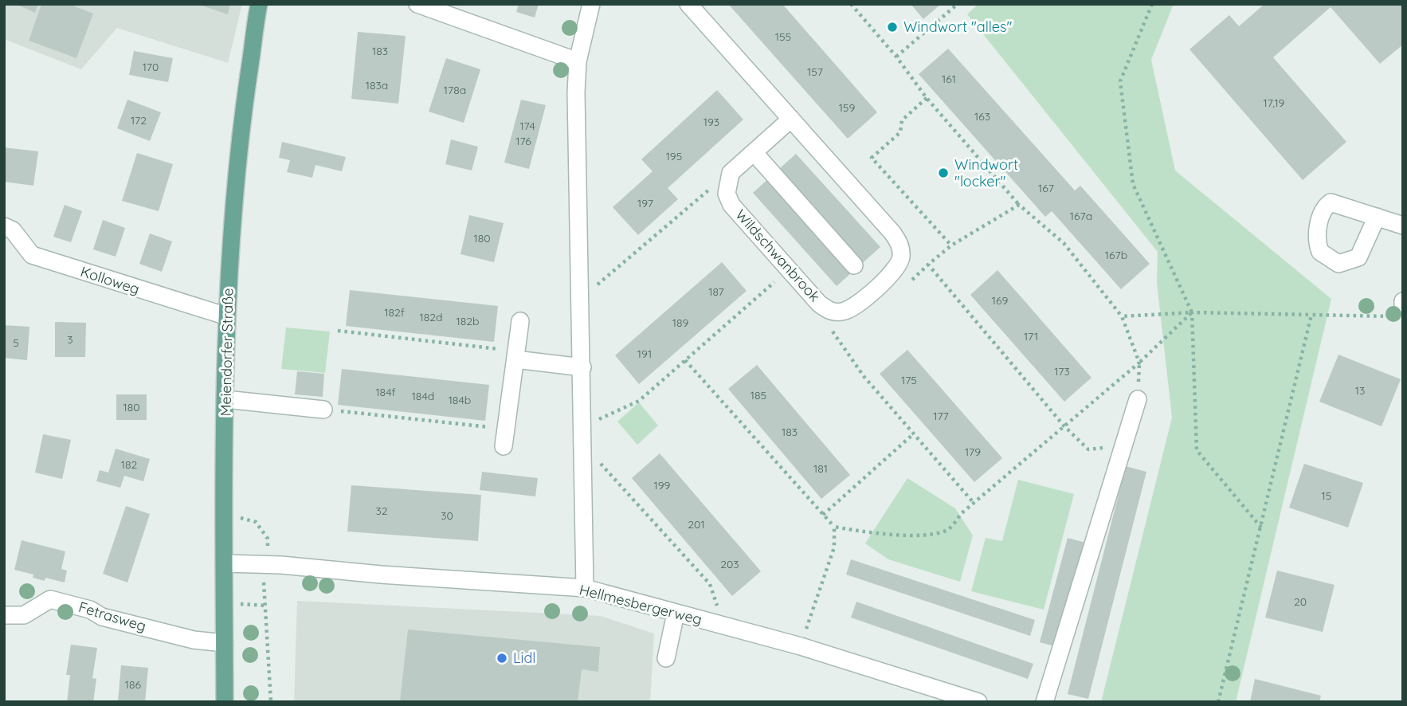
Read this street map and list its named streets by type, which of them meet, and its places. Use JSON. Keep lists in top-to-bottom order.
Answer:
{
  "streets": {
    "main road": ["Meiendorfer Straße"],
    "street": [
      "Wildschwanbrook",
      "Kolloweg",
      "Hellmesbergerweg",
      "Fetrasweg"
    ]
  },
  "crossings": [
    ["Kolloweg", "Meiendorfer Straße"],
    ["Meiendorfer Straße", "Hellmesbergerweg"],
    ["Meiendorfer Straße", "Fetrasweg"]
  ],
  "places": ["Windwort \"alles\"", "Windwort \"locker\"", "Lidl"],
  "house_numbers": [
    "155",
    "183",
    "170",
    "157",
    "161",
    "183a",
    "178a",
    "17,19",
    "159",
    "163",
    "172",
    "193",
    "174",
    "176",
    "195",
    "167",
    "197",
    "167a",
    "180",
    "167b",
    "187",
    "169",
    "182f",
    "182d",
    "182b",
    "189",
    "171",
    "3",
    "5",
    "191",
    "173",
    "175",
    "13",
    "184f",
    "185",
    "184d",
    "184b",
    "180",
    "177",
    "183",
    "179",
    "182",
    "181",
    "199",
    "15",
    "32",
    "30",
    "201",
    "203",
    "20",
    "186"
  ]
}
